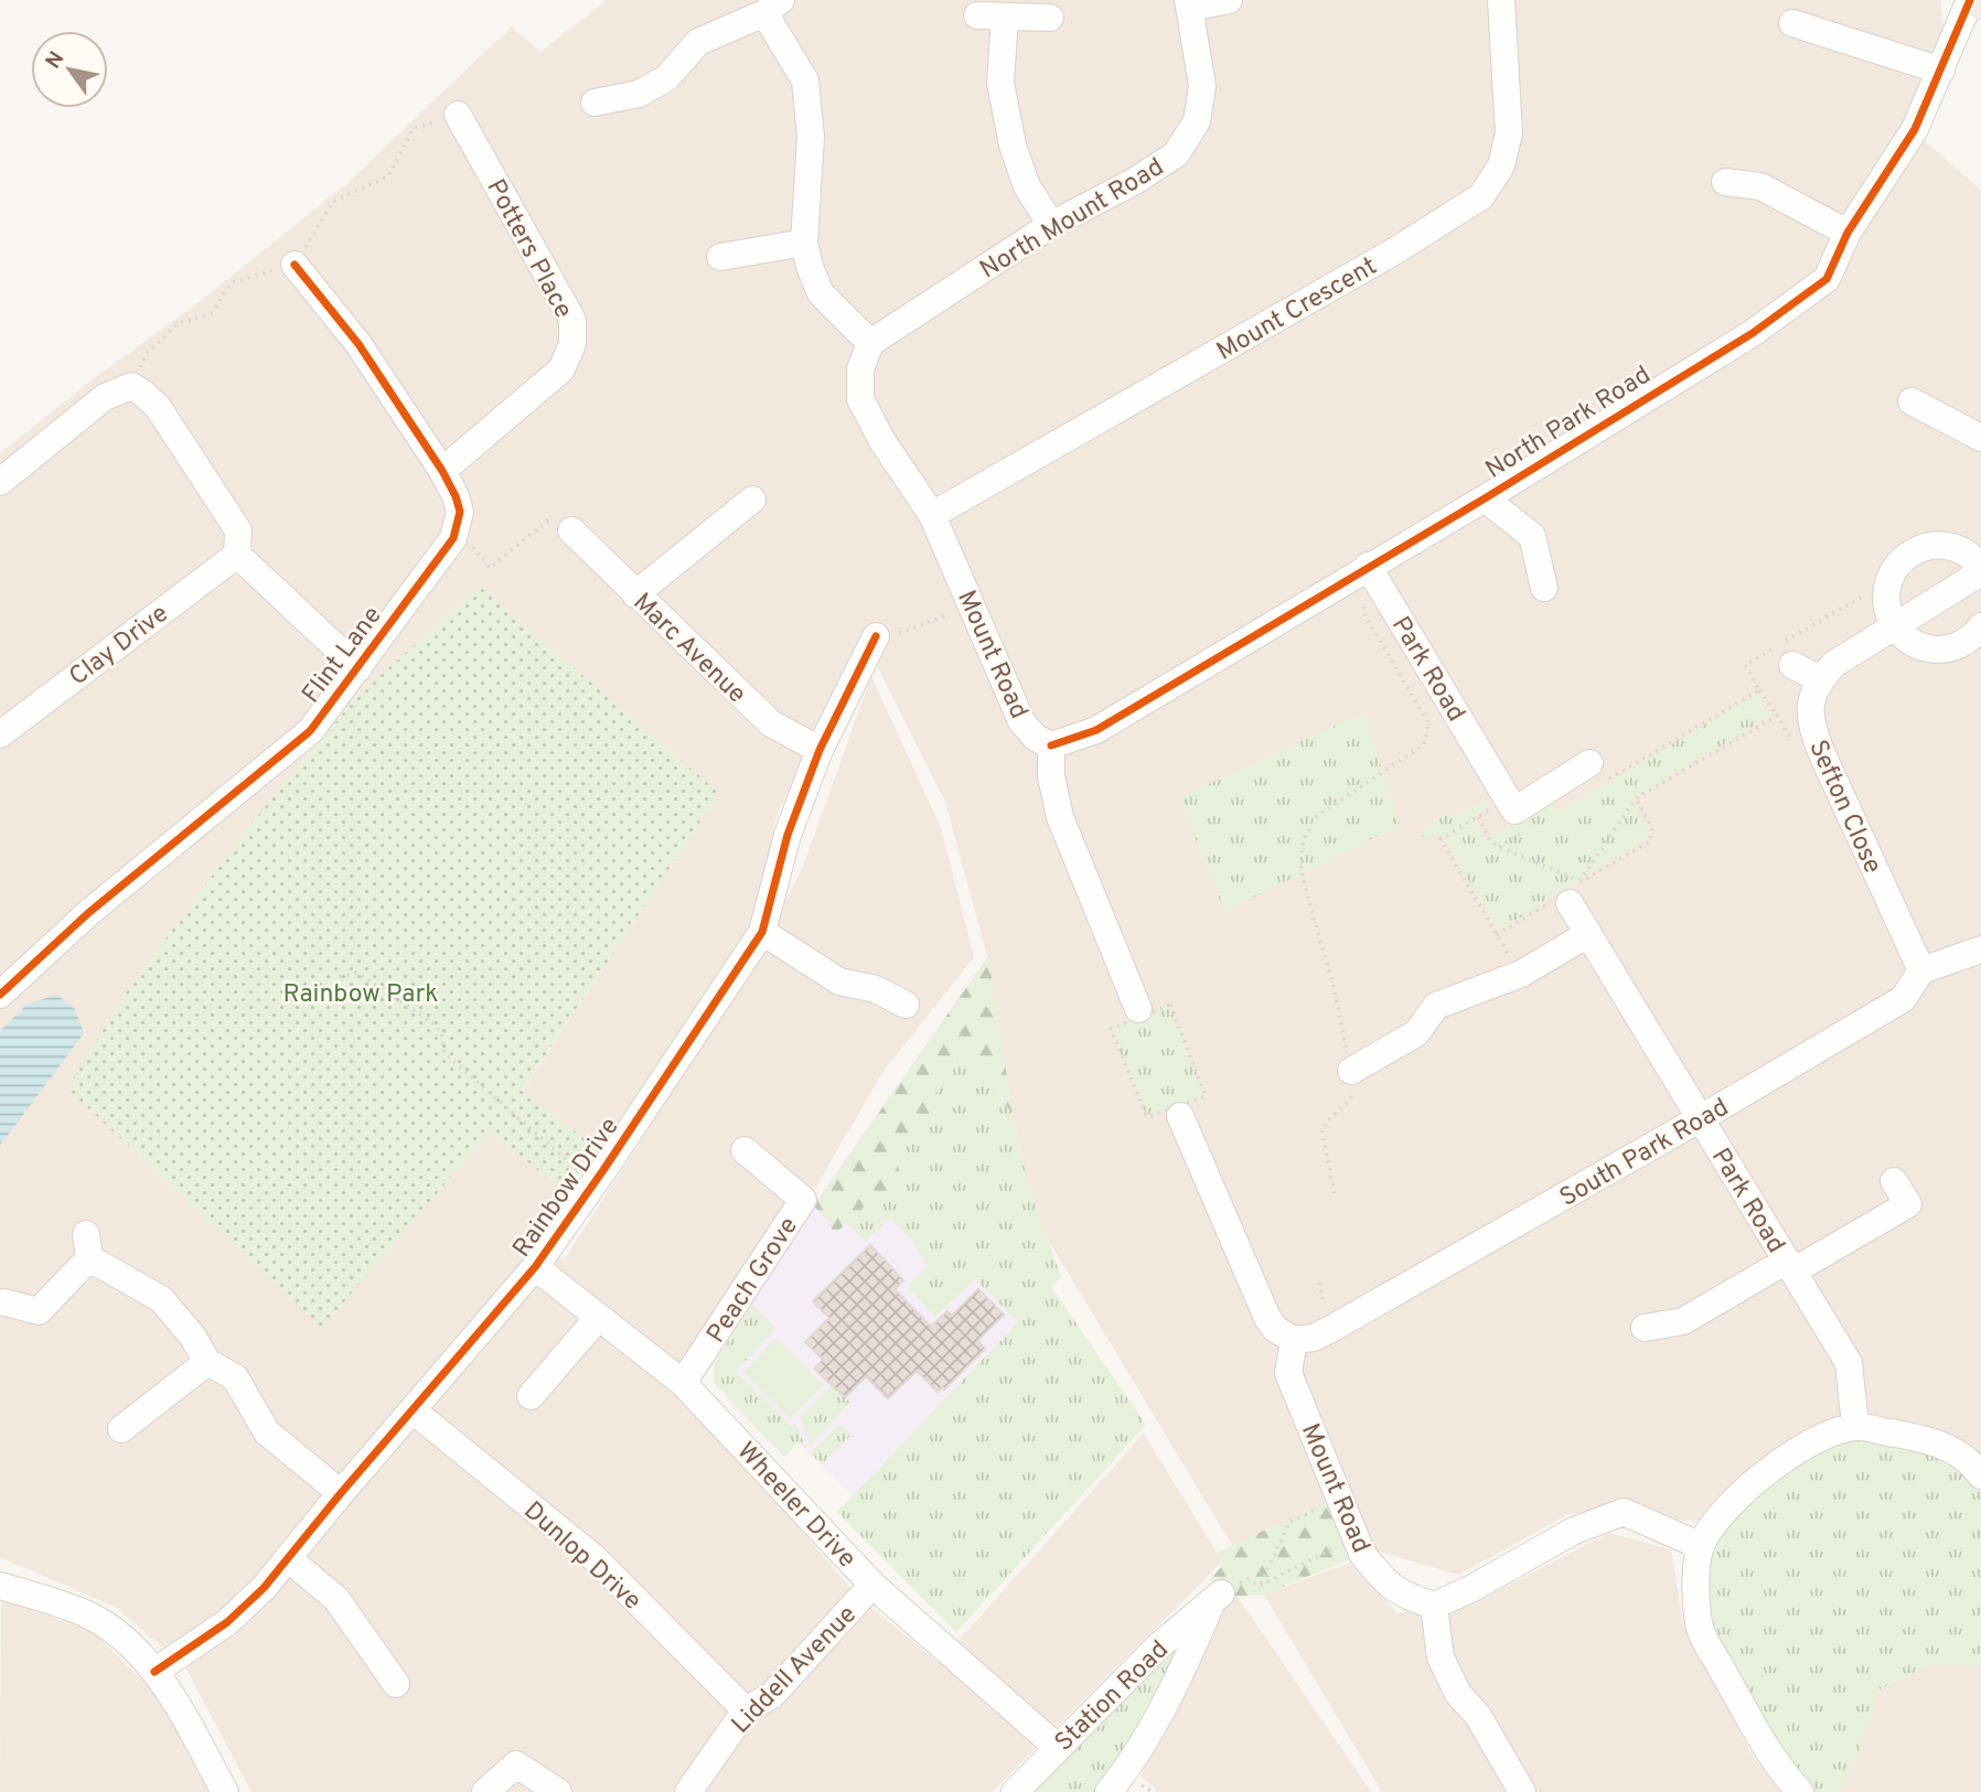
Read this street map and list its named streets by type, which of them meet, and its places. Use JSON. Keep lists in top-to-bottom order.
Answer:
{
  "streets": {
    "street": [
      "North Mount Road",
      "Potters Place",
      "Mount Crescent",
      "North Park Road",
      "Clay Drive",
      "Marc Avenue",
      "Flint Lane",
      "Mount Road",
      "Park Road",
      "Sefton Close",
      "South Park Road",
      "Rainbow Drive",
      "Peach Grove",
      "Wheeler Drive",
      "Dunlop Drive",
      "Liddell Avenue",
      "Station Road"
    ]
  },
  "crossings": [
    ["North Mount Road", "Mount Road"],
    ["Mount Crescent", "Mount Road"],
    ["North Park Road", "Mount Road"],
    ["North Park Road", "Park Road"],
    ["Marc Avenue", "Rainbow Drive"],
    ["Mount Road", "South Park Road"],
    ["Park Road", "South Park Road"],
    ["Sefton Close", "South Park Road"],
    ["Rainbow Drive", "Wheeler Drive"],
    ["Rainbow Drive", "Dunlop Drive"],
    ["Peach Grove", "Wheeler Drive"],
    ["Wheeler Drive", "Liddell Avenue"],
    ["Wheeler Drive", "Station Road"],
    ["Dunlop Drive", "Liddell Avenue"]
  ],
  "parks": ["Rainbow Park"],
  "north": "top left"
}
